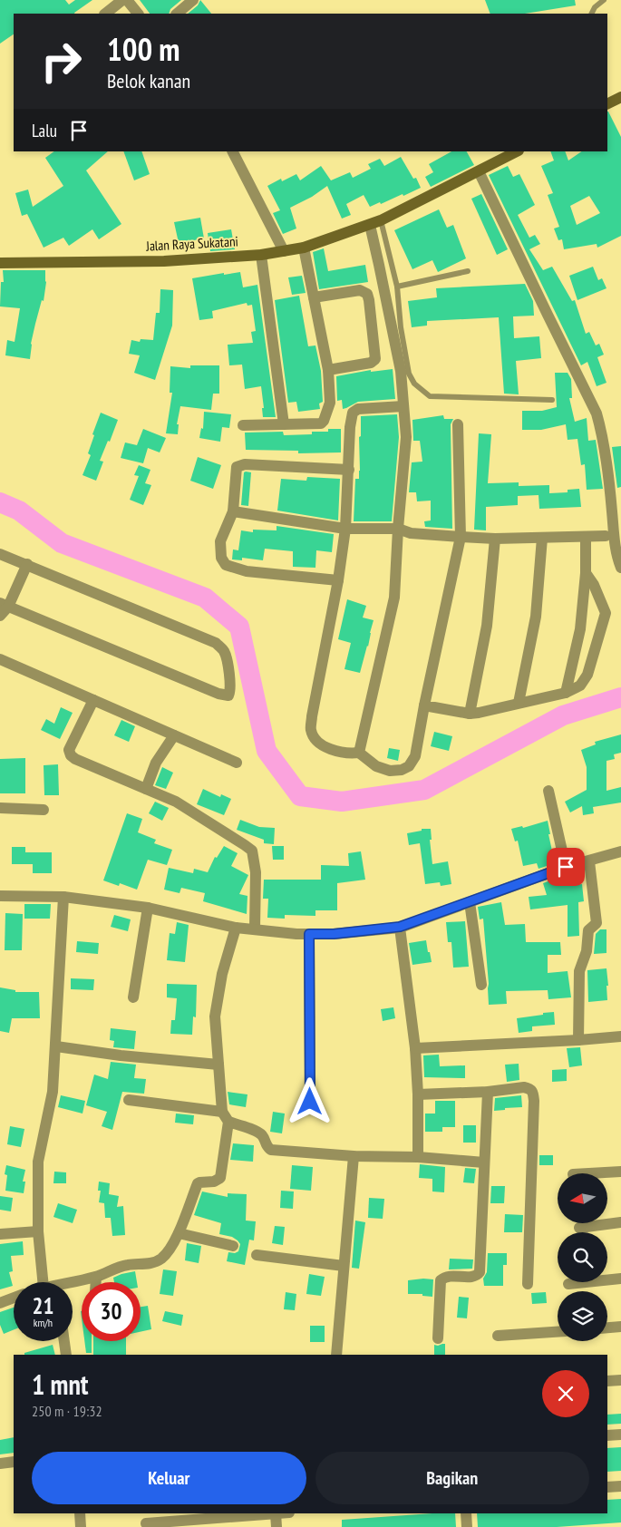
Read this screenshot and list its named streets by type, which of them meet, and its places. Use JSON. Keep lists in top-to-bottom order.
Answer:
{
  "streets": {
    "main road": ["Jalan Raya Sukatani"]
  },
  "north": "left",
  "page": {
    "turn": ["100 m", "Belok kanan"],
    "then": "Lalu",
    "speed": "21 km/h",
    "limit": "30",
    "heading": ["1 mnt", "250 m · 19:32"],
    "buttons": ["Keluar", "Bagikan"]
  }
}
